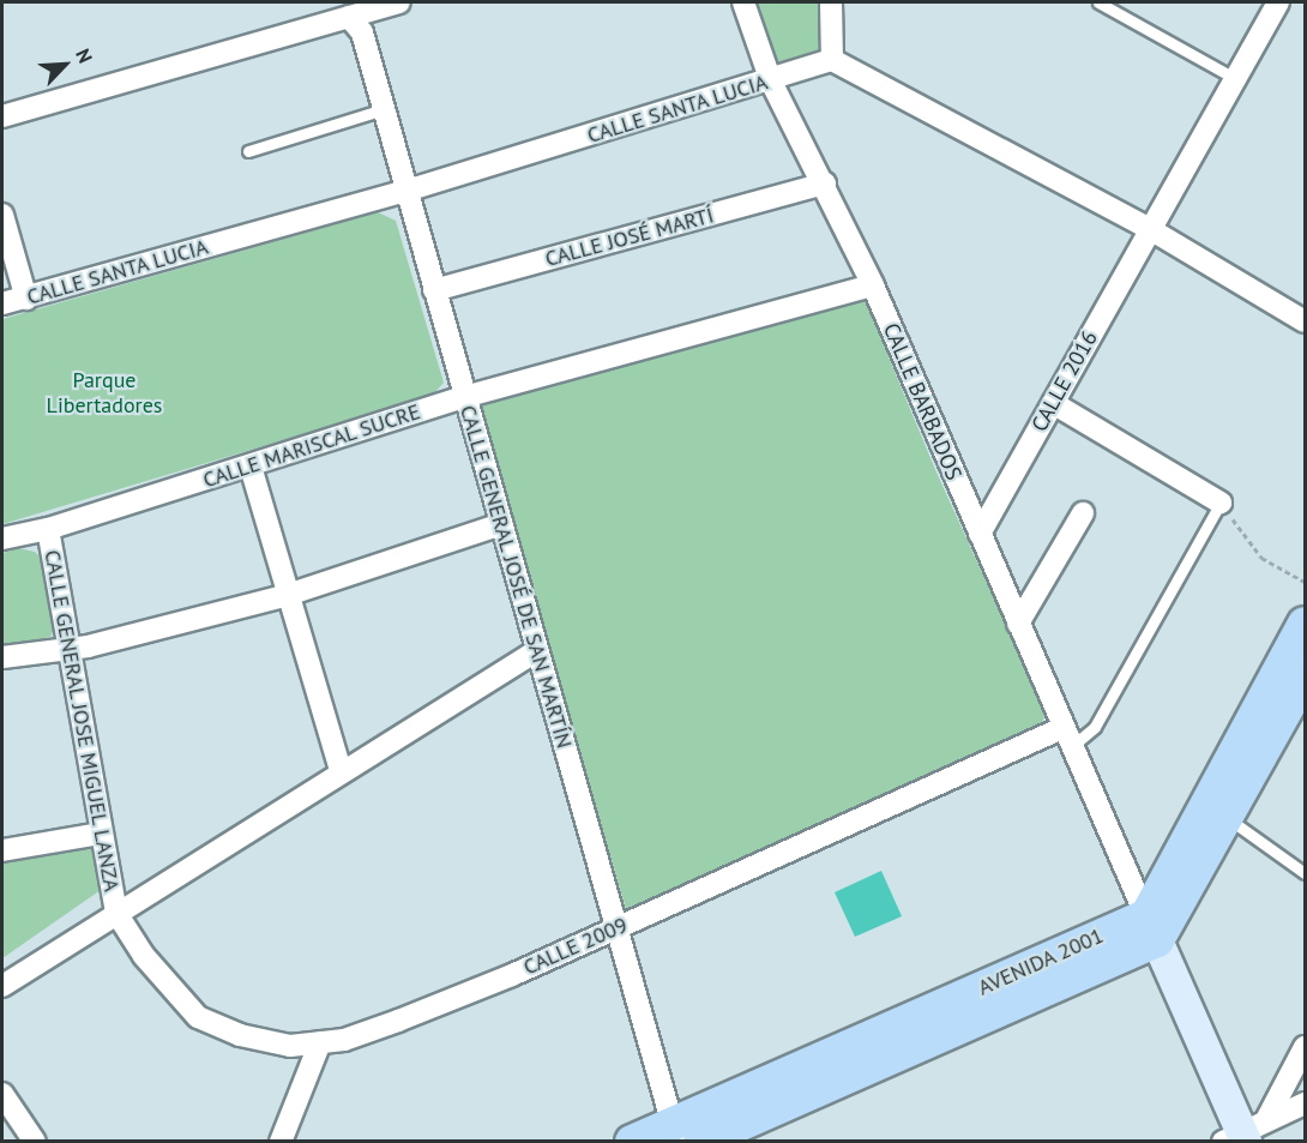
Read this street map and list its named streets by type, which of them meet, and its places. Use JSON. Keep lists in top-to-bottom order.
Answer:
{
  "streets": {
    "main road": ["AVENIDA 2001"],
    "street": [
      "CALLE SANTA LUCIA",
      "CALLE JOSÉ MARTÍ",
      "CALLE 2016",
      "CALLE BARBADOS",
      "CALLE MARISCAL SUCRE",
      "CALLE GENERAL JOSÉ DE SAN MARTÍN",
      "CALLE GENERAL JOSE MIGUEL LANZA",
      "CALLE 2009"
    ]
  },
  "crossings": [
    ["CALLE SANTA LUCIA", "CALLE BARBADOS"],
    ["CALLE SANTA LUCIA", "CALLE GENERAL JOSÉ DE SAN MARTÍN"],
    ["CALLE JOSÉ MARTÍ", "CALLE BARBADOS"],
    ["CALLE JOSÉ MARTÍ", "CALLE GENERAL JOSÉ DE SAN MARTÍN"],
    ["CALLE 2016", "CALLE BARBADOS"],
    ["CALLE BARBADOS", "CALLE MARISCAL SUCRE"],
    ["CALLE BARBADOS", "CALLE 2009"],
    ["CALLE BARBADOS", "AVENIDA 2001"],
    ["CALLE MARISCAL SUCRE", "CALLE GENERAL JOSÉ DE SAN MARTÍN"],
    ["CALLE MARISCAL SUCRE", "CALLE GENERAL JOSE MIGUEL LANZA"],
    ["CALLE GENERAL JOSÉ DE SAN MARTÍN", "CALLE 2009"],
    ["CALLE GENERAL JOSÉ DE SAN MARTÍN", "AVENIDA 2001"],
    ["CALLE GENERAL JOSE MIGUEL LANZA", "CALLE 2009"]
  ],
  "parks": ["Parque Libertadores"],
  "north": "top right"
}
